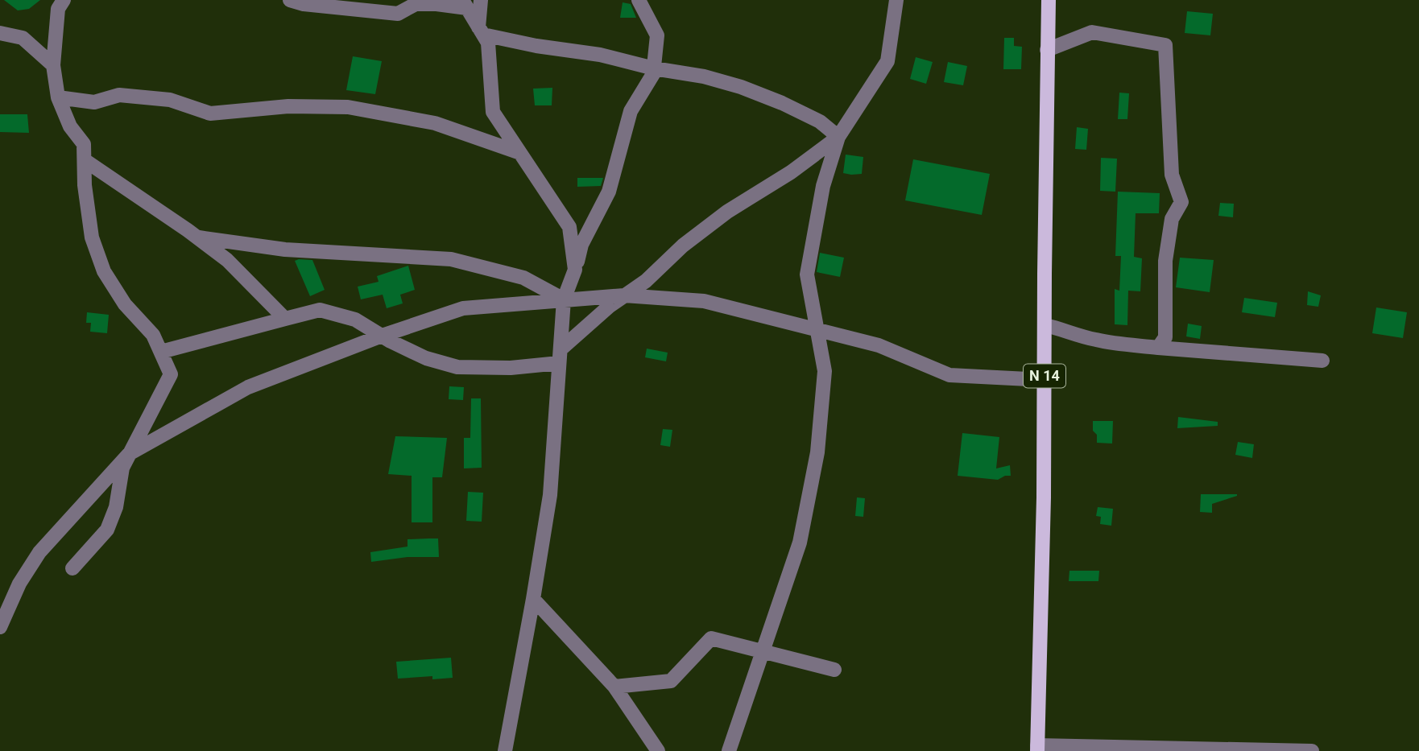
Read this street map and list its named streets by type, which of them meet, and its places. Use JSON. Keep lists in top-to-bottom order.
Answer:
{
  "streets": {
    "main road": ["N 14"]
  }
}
